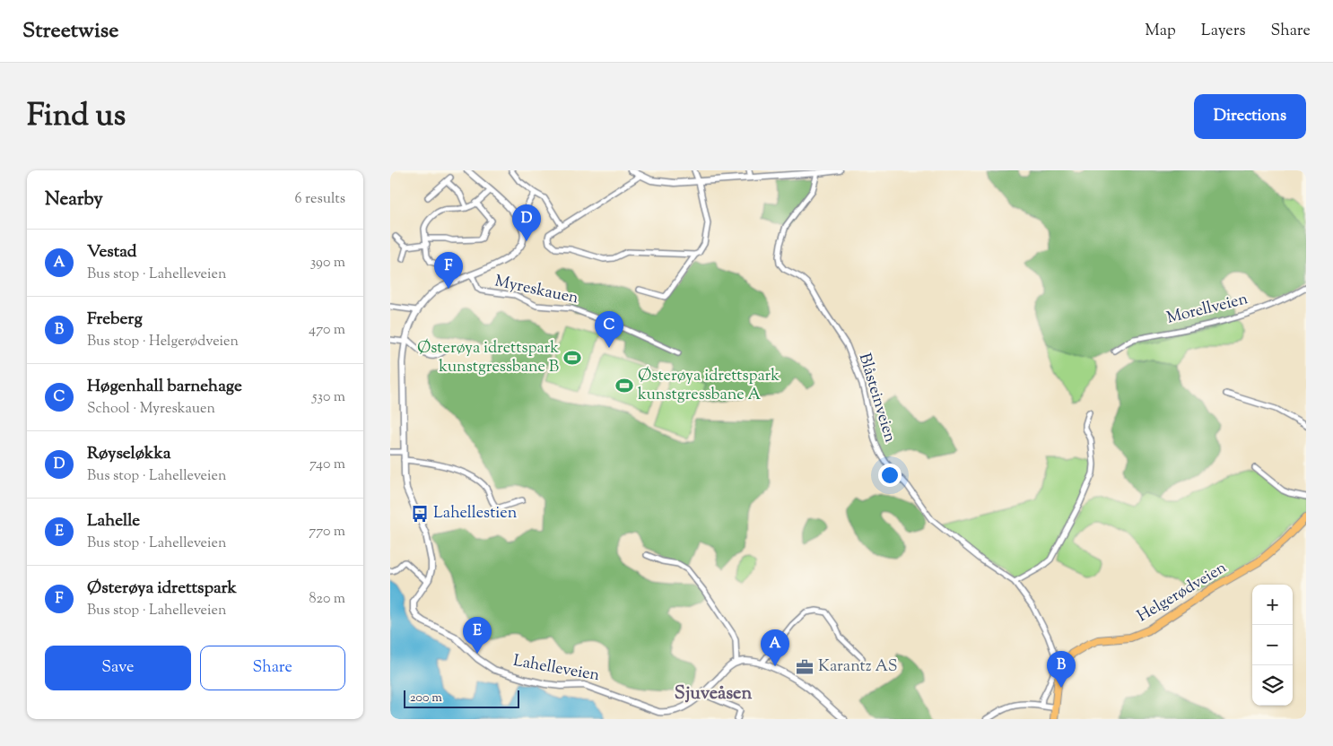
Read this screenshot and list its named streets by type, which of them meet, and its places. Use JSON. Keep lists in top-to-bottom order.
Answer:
{
  "streets": {
    "main road": ["Helgerødveien"],
    "street": [
      "Myreskauen",
      "Morellveien",
      "Blåsteinveien",
      "Lahelleveien"
    ]
  },
  "crossings": [
    ["Myreskauen", "Lahelleveien"]
  ],
  "districts": ["Sjuveåsen"],
  "places": {
    "sports": ["Østerøya idrettspark kunstgressbane B", "Østerøya idrettspark kunstgressbane A"],
    "bus stop": ["Lahellestien"],
    "office": ["Karantz AS"]
  },
  "scale_bar": "200 m",
  "page": {
    "header": "Streetwise",
    "nav": ["Map", "Layers", "Share"],
    "title": "Find us",
    "buttons": [
      "Directions",
      ["Save", "Share"]
    ],
    "heading": ["Nearby", "6 results"],
    "pins": [
      "D",
      "F",
      "C",
      "E",
      "A",
      "B"
    ],
    "list": [
      {
        "mark": "A",
        "name": "Vestad",
        "note": "Bus stop · Lahelleveien",
        "value": "390 m"
      },
      {
        "mark": "B",
        "name": "Freberg",
        "note": "Bus stop · Helgerødveien",
        "value": "470 m"
      },
      {
        "mark": "C",
        "name": "Høgenhall barnehage",
        "note": "School · Myreskauen",
        "value": "530 m"
      },
      {
        "mark": "D",
        "name": "Røyseløkka",
        "note": "Bus stop · Lahelleveien",
        "value": "740 m"
      },
      {
        "mark": "E",
        "name": "Lahelle",
        "note": "Bus stop · Lahelleveien",
        "value": "770 m"
      },
      {
        "mark": "F",
        "name": "Østerøya idrettspark",
        "note": "Bus stop · Lahelleveien",
        "value": "820 m"
      }
    ],
    "map_buttons": ["+", "−"],
    "scale": "200 m"
  }
}
